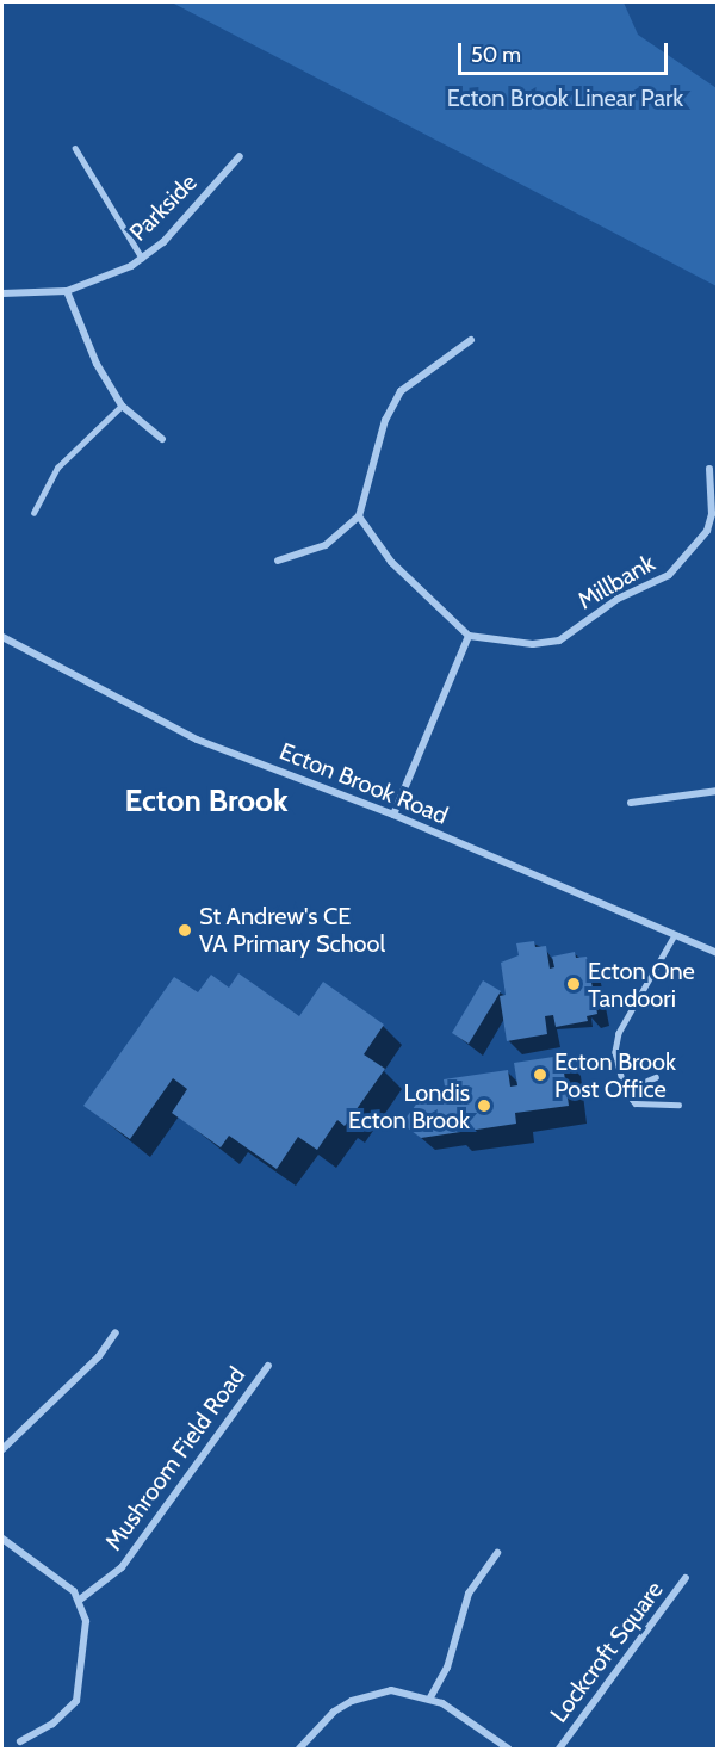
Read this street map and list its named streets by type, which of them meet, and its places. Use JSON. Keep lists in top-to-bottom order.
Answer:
{
  "streets": {
    "street": [
      "Parkside",
      "Millbank",
      "Ecton Brook Road",
      "Mushroom Field Road",
      "Lockcroft Square"
    ]
  },
  "districts": ["Ecton Brook"],
  "parks": ["Ecton Brook Linear Park"],
  "places": [
    "St Andrew's CE VA Primary School",
    "Ecton One Tandoori",
    "Ecton Brook Post Office",
    "Londis Ecton Brook"
  ],
  "scale_bar": "50 m"
}
